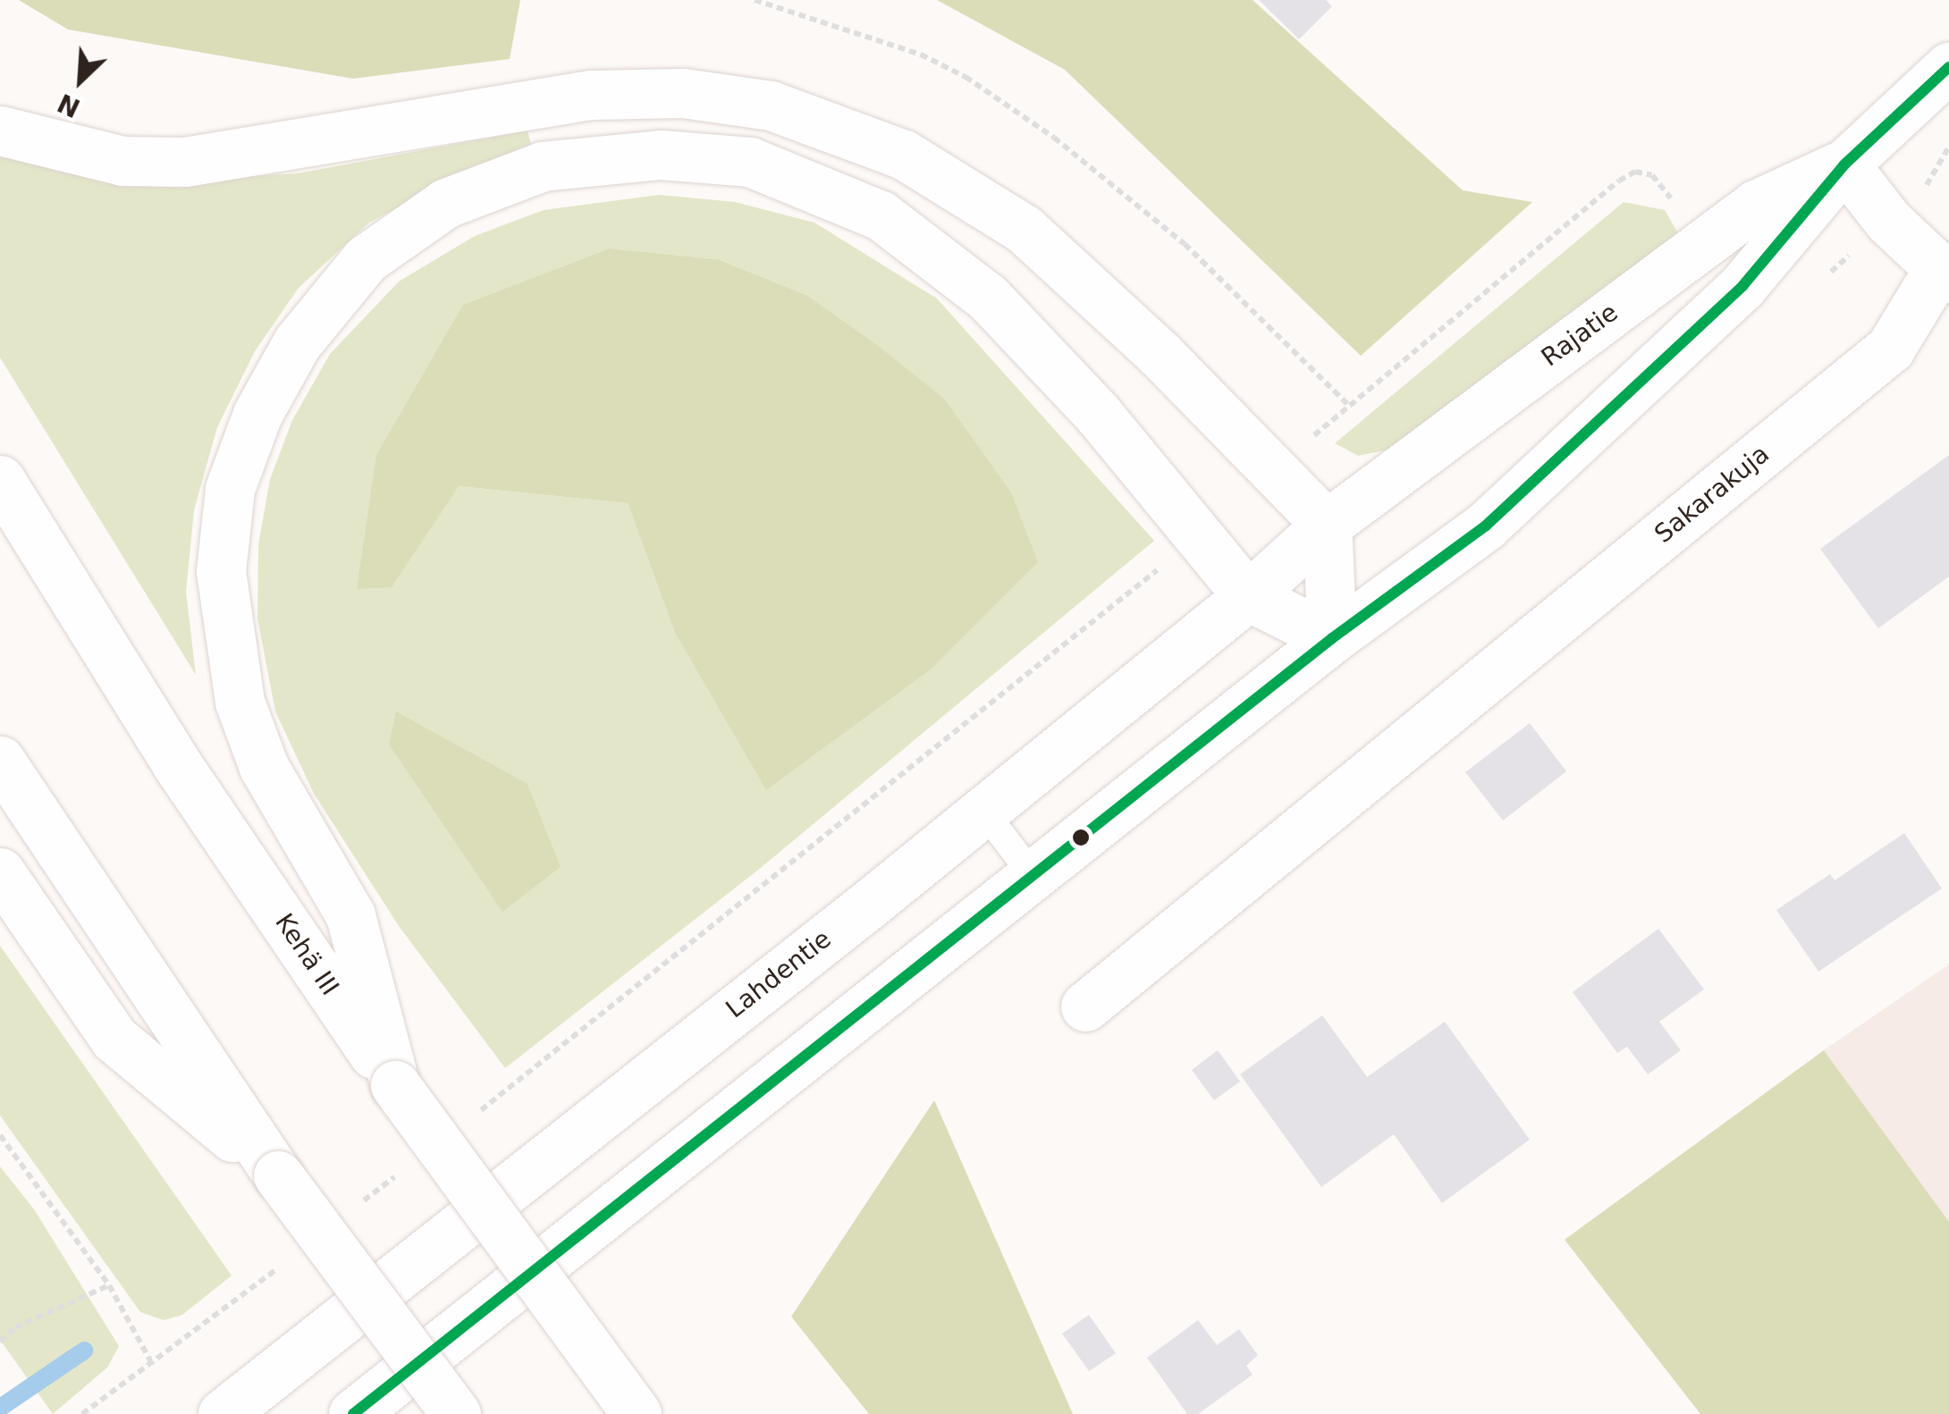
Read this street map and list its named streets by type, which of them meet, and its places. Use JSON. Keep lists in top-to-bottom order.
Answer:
{
  "streets": {
    "main road": [
      "Rajatie",
      "Sakarakuja",
      "Kehä III",
      "Lahdentie"
    ]
  },
  "crossings": [
    ["Rajatie", "Lahdentie"]
  ],
  "north": "bottom left"
}
